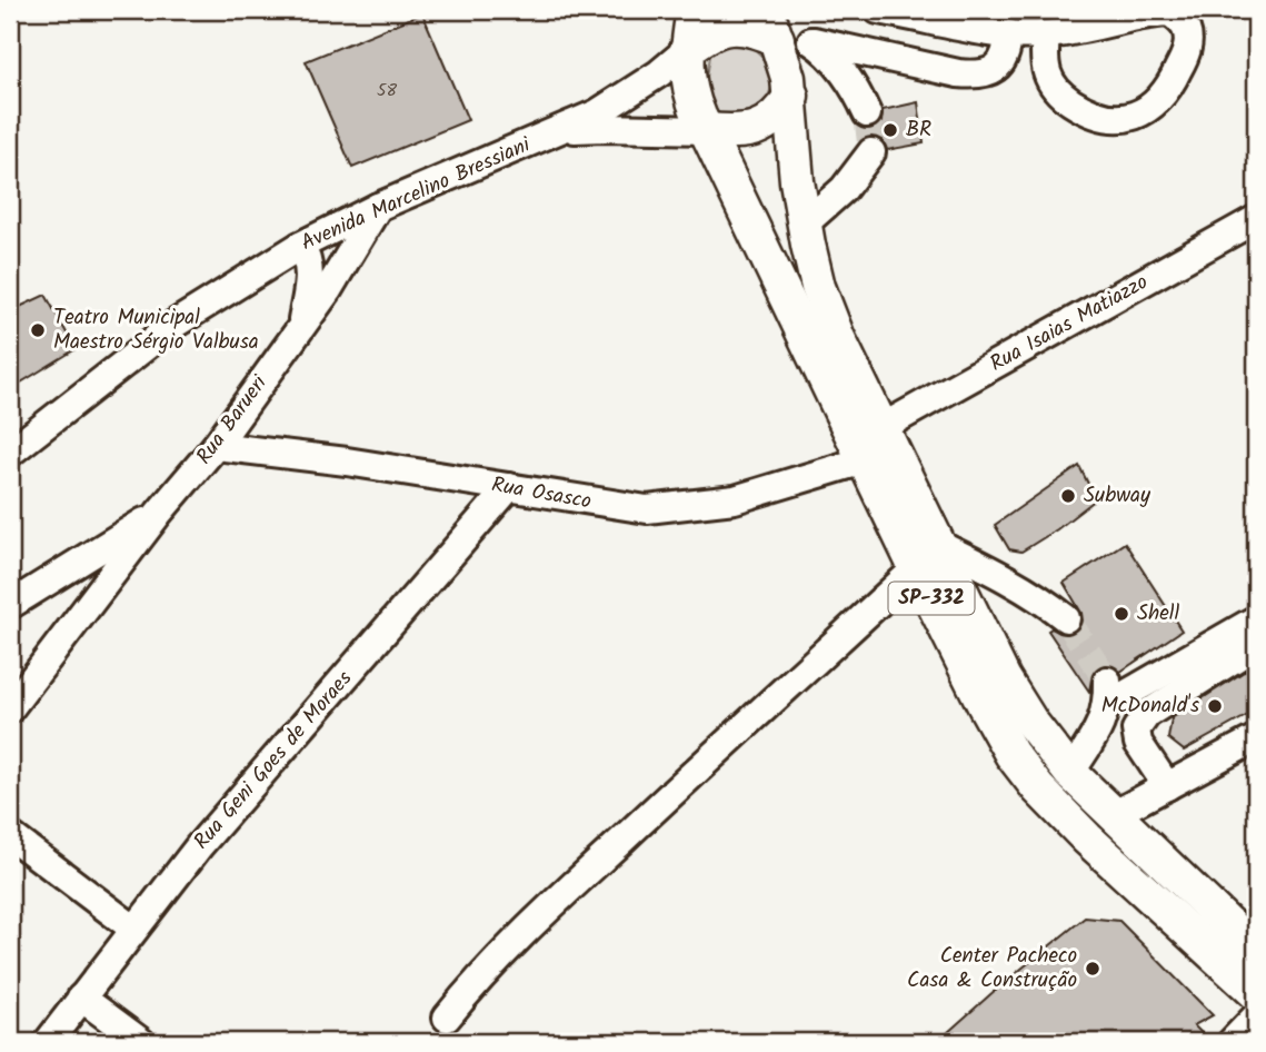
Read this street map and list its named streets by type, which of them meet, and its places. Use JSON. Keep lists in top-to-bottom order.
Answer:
{
  "streets": {
    "main road": ["SP-332"],
    "street": [
      "Avenida Marcelino Bressiani",
      "Rua Isaias Matiazzo",
      "Rua Barueri",
      "Rua Osasco",
      "Rua Geni Goes de Moraes"
    ]
  },
  "crossings": [
    ["Avenida Marcelino Bressiani", "Rua Barueri"],
    ["Avenida Marcelino Bressiani", "SP-332"],
    ["Rua Isaias Matiazzo", "SP-332"],
    ["Rua Barueri", "Rua Osasco"],
    ["Rua Osasco", "SP-332"],
    ["Rua Osasco", "Rua Geni Goes de Moraes"]
  ],
  "places": [
    "BR",
    "Teatro Municipal Maestro Sérgio Valbusa",
    "Subway",
    "Shell",
    "McDonald's",
    "Center Pacheco Casa & Construção"
  ],
  "house_numbers": ["58"]
}
